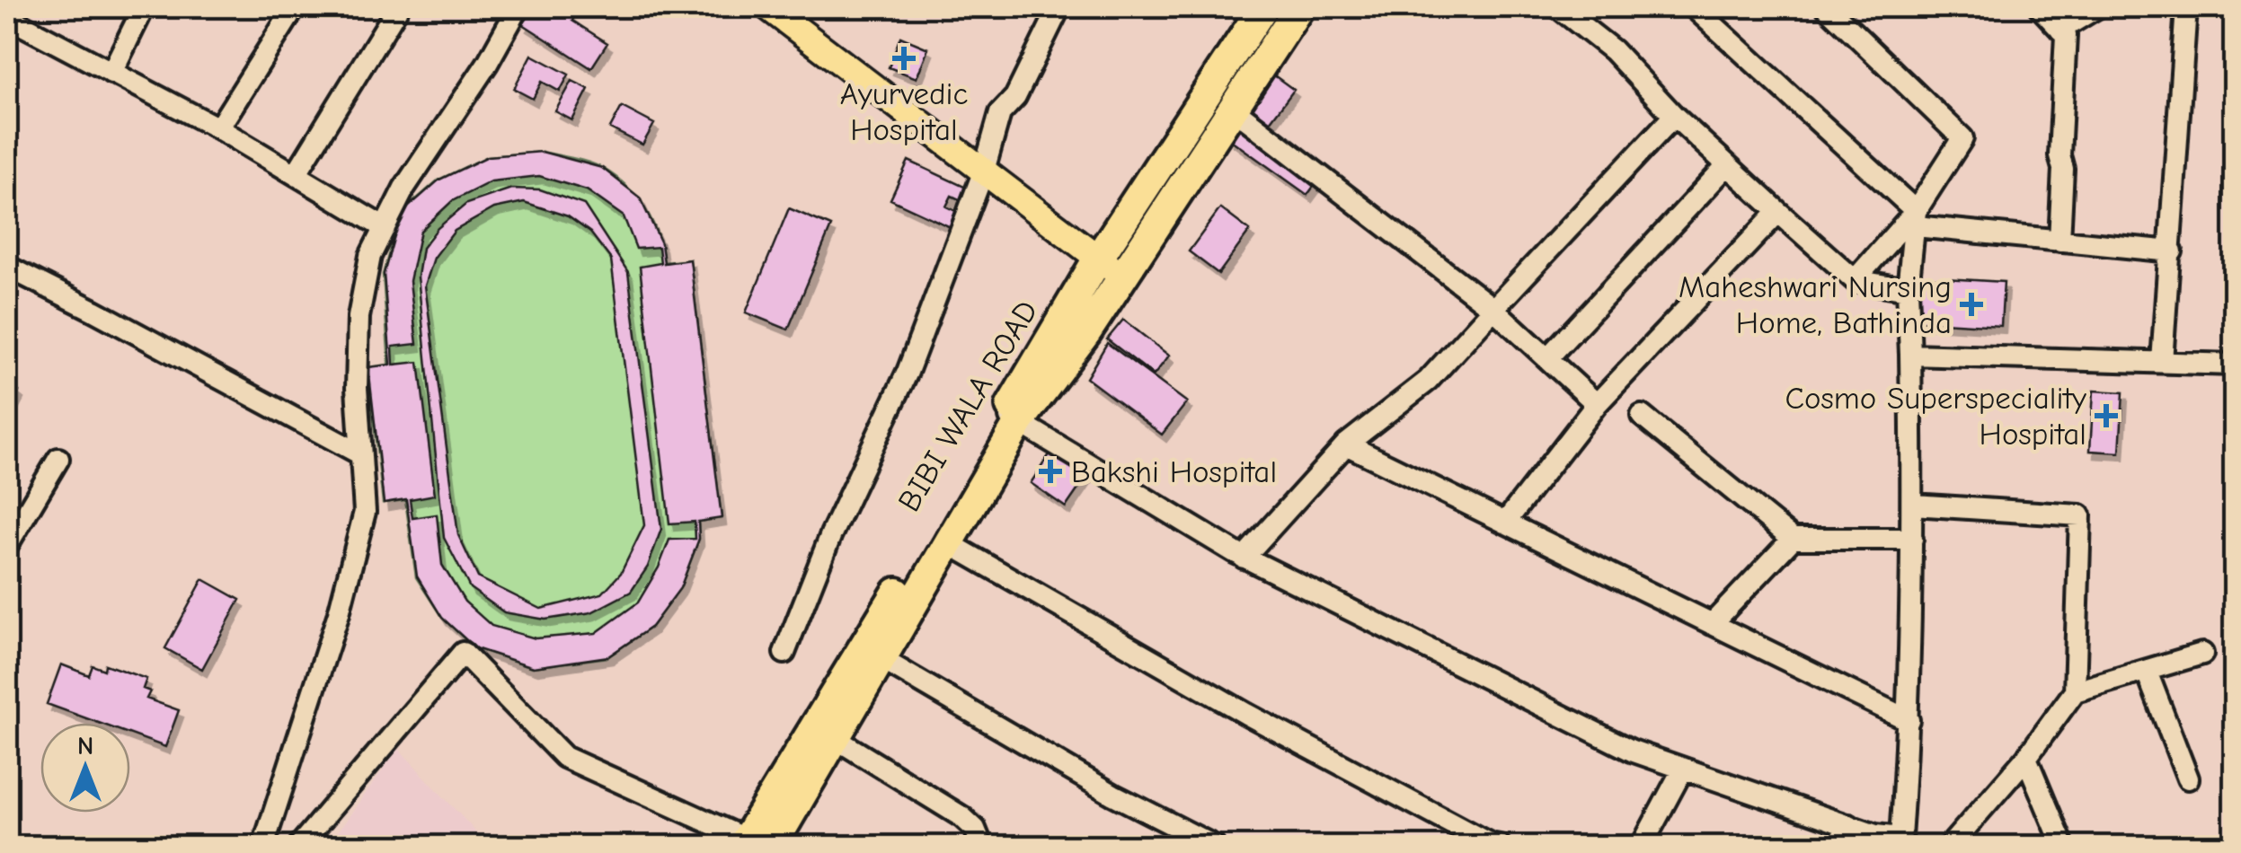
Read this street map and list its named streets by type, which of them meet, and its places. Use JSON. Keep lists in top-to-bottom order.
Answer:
{
  "streets": {
    "highway": ["BIBI WALA ROAD"]
  },
  "places": {
    "health": [
      "Ayurvedic Hospital",
      "Maheshwari Nursing Home, Bathinda",
      "Cosmo Superspeciality Hospital",
      "Bakshi Hospital"
    ]
  },
  "north": "top"
}
